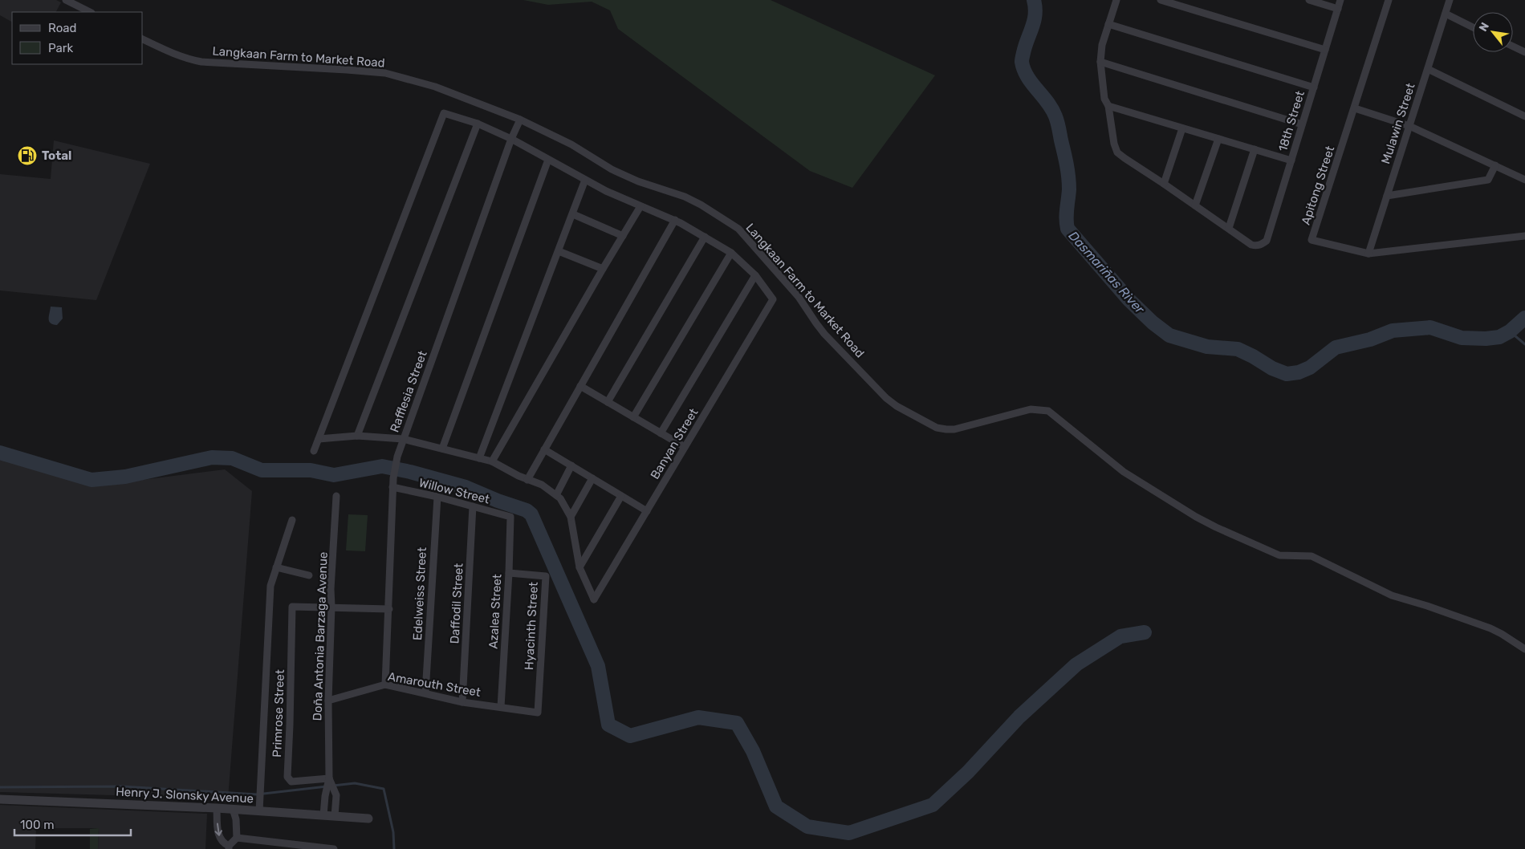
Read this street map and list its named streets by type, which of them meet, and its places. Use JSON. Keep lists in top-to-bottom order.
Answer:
{
  "streets": {
    "street": [
      "Langkaan Farm to Market Road",
      "18th Street",
      "Mulawin Street",
      "Apitong Street",
      "Rafflesia Street",
      "Banyan Street",
      "Willow Street",
      "Edelweiss Street",
      "Daffodil Street",
      "Azalea Street",
      "Hyacinth Street",
      "Doña Antonia Barzaga Avenue",
      "Amarouth Street",
      "Primrose Street",
      "Henry J. Slonsky Avenue"
    ]
  },
  "crossings": [
    ["Langkaan Farm to Market Road", "Rafflesia Street"],
    ["Mulawin Street", "Apitong Street"],
    ["Rafflesia Street", "Willow Street"],
    ["Rafflesia Street", "Amarouth Street"],
    ["Willow Street", "Edelweiss Street"],
    ["Willow Street", "Daffodil Street"],
    ["Willow Street", "Azalea Street"],
    ["Edelweiss Street", "Amarouth Street"],
    ["Daffodil Street", "Amarouth Street"],
    ["Azalea Street", "Hyacinth Street"],
    ["Azalea Street", "Amarouth Street"],
    ["Hyacinth Street", "Amarouth Street"],
    ["Doña Antonia Barzaga Avenue", "Amarouth Street"],
    ["Doña Antonia Barzaga Avenue", "Primrose Street"],
    ["Doña Antonia Barzaga Avenue", "Henry J. Slonsky Avenue"]
  ],
  "water": ["Dasmariñas River"],
  "places": {
    "fuel station": ["Total"]
  },
  "legend": ["Road", "Park"],
  "scale_bar": "100 m",
  "north": "top left"
}
